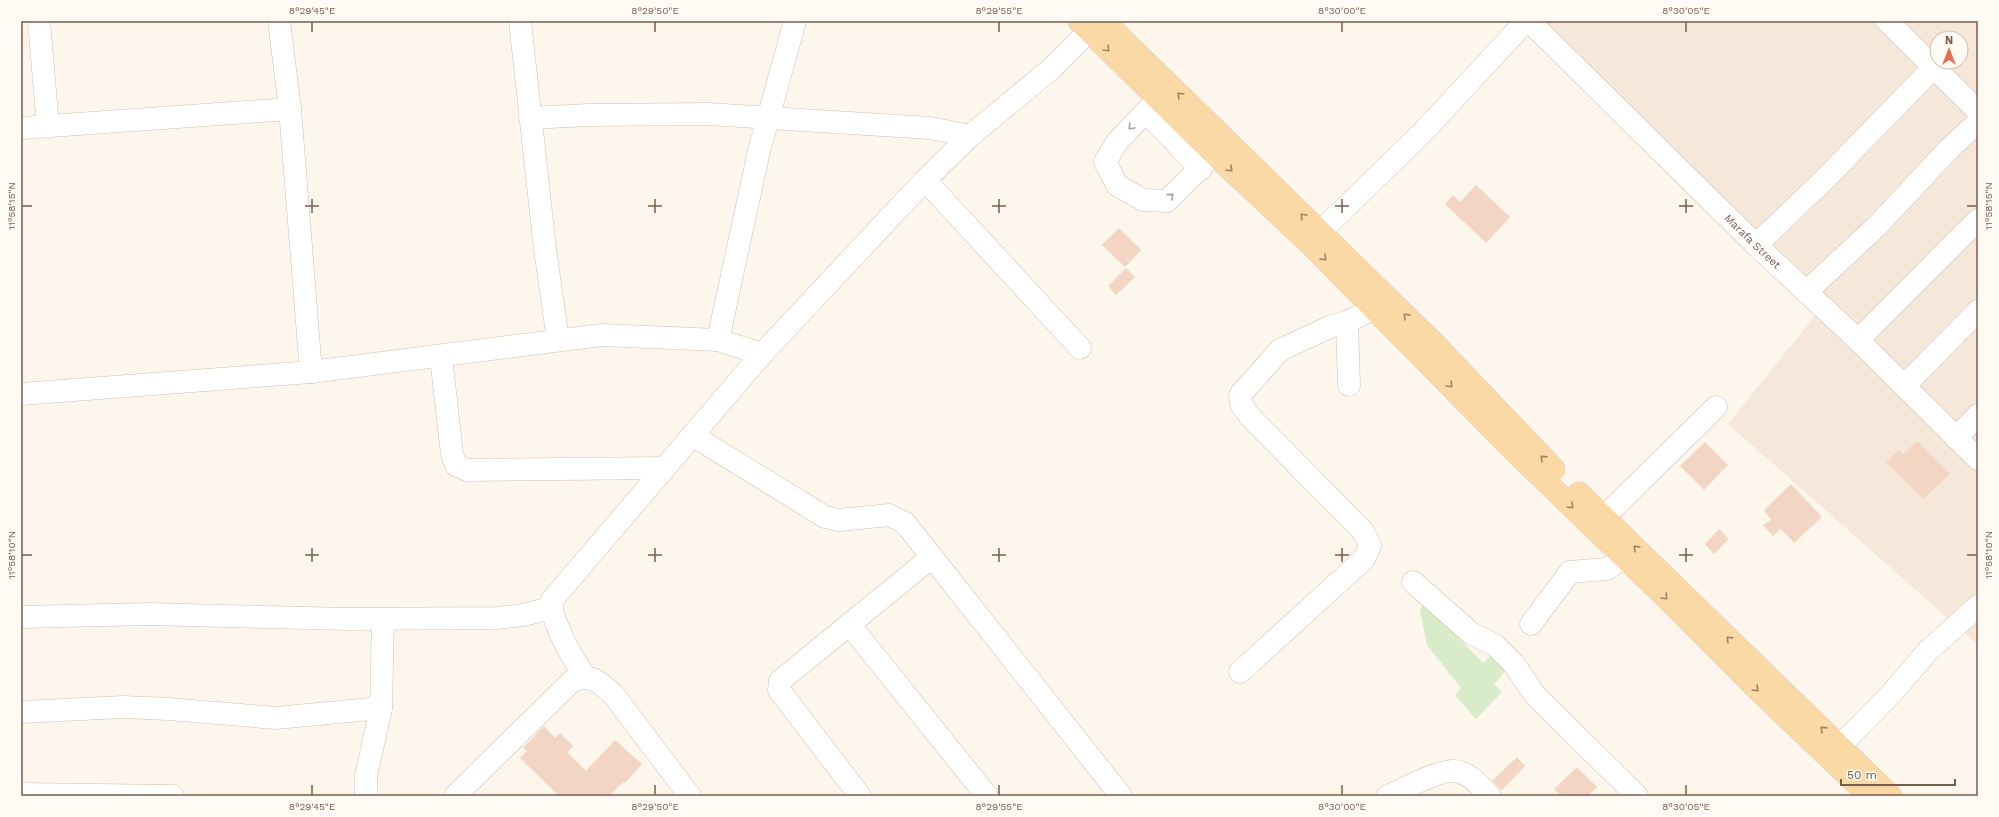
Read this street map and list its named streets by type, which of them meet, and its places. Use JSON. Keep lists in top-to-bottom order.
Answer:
{
  "streets": {
    "street": ["Marafa Street"]
  },
  "scale_bar": "50 m",
  "north": "top",
  "coordinates": [
    "8°29'45\"E",
    "8°29'50\"E",
    "8°29'55\"E",
    "8°30'00\"E",
    "8°30'05\"E",
    "11°58'15\"N",
    "11°58'10\"N"
  ]
}
